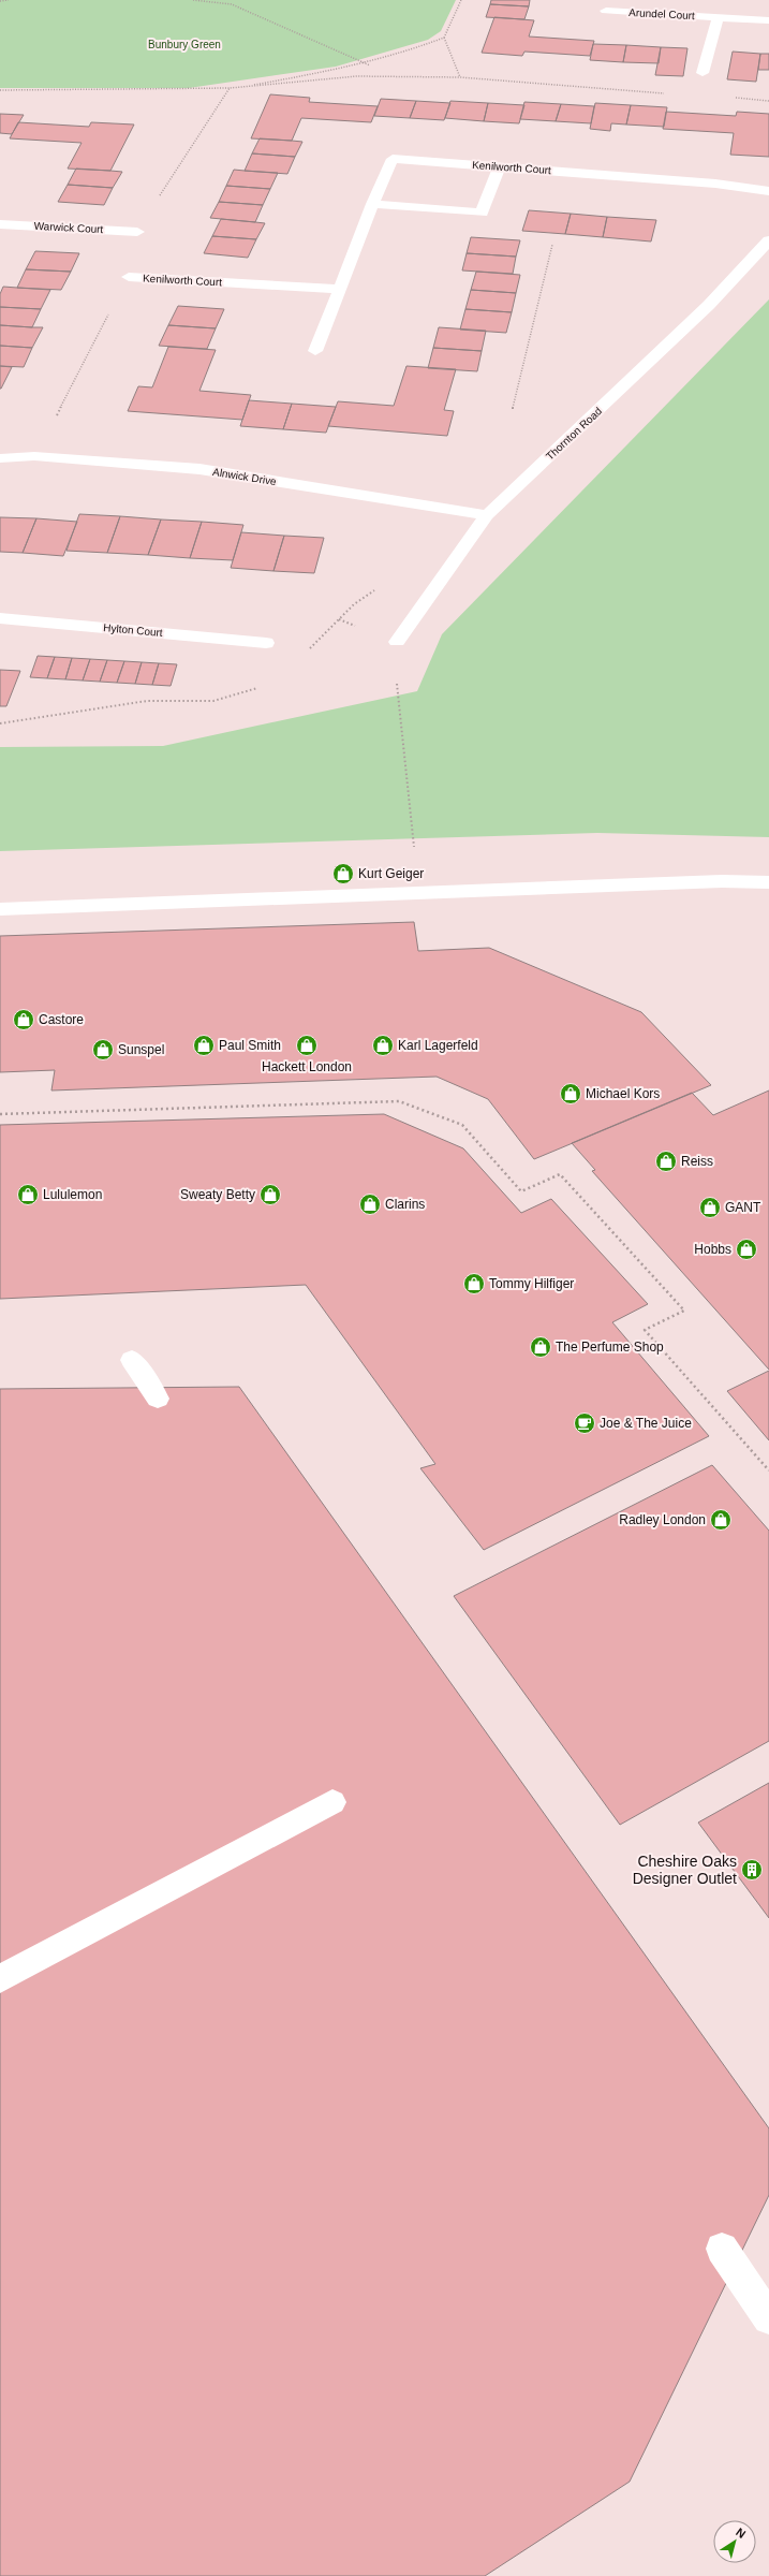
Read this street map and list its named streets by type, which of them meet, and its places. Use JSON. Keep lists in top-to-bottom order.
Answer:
{
  "streets": {
    "street": [
      "Arundel Court",
      "Kenilworth Court",
      "Warwick Court",
      "Thornton Road",
      "Alnwick Drive",
      "Hylton Court"
    ]
  },
  "crossings": [
    ["Thornton Road", "Alnwick Drive"]
  ],
  "parks": ["Bunbury Green"],
  "places": {
    "shop": [
      "Kurt Geiger",
      "Castore",
      "Paul Smith",
      "Hackett London",
      "Karl Lagerfeld",
      "Sunspel",
      "Michael Kors",
      "Reiss",
      "Lululemon",
      "Sweaty Betty",
      "Clarins",
      "GANT",
      "Hobbs",
      "Tommy Hilfiger",
      "The Perfume Shop",
      "Radley London"
    ],
    "cafe": ["Joe & The Juice"],
    "building": ["Cheshire Oaks Designer Outlet"]
  },
  "north": "top right"
}
